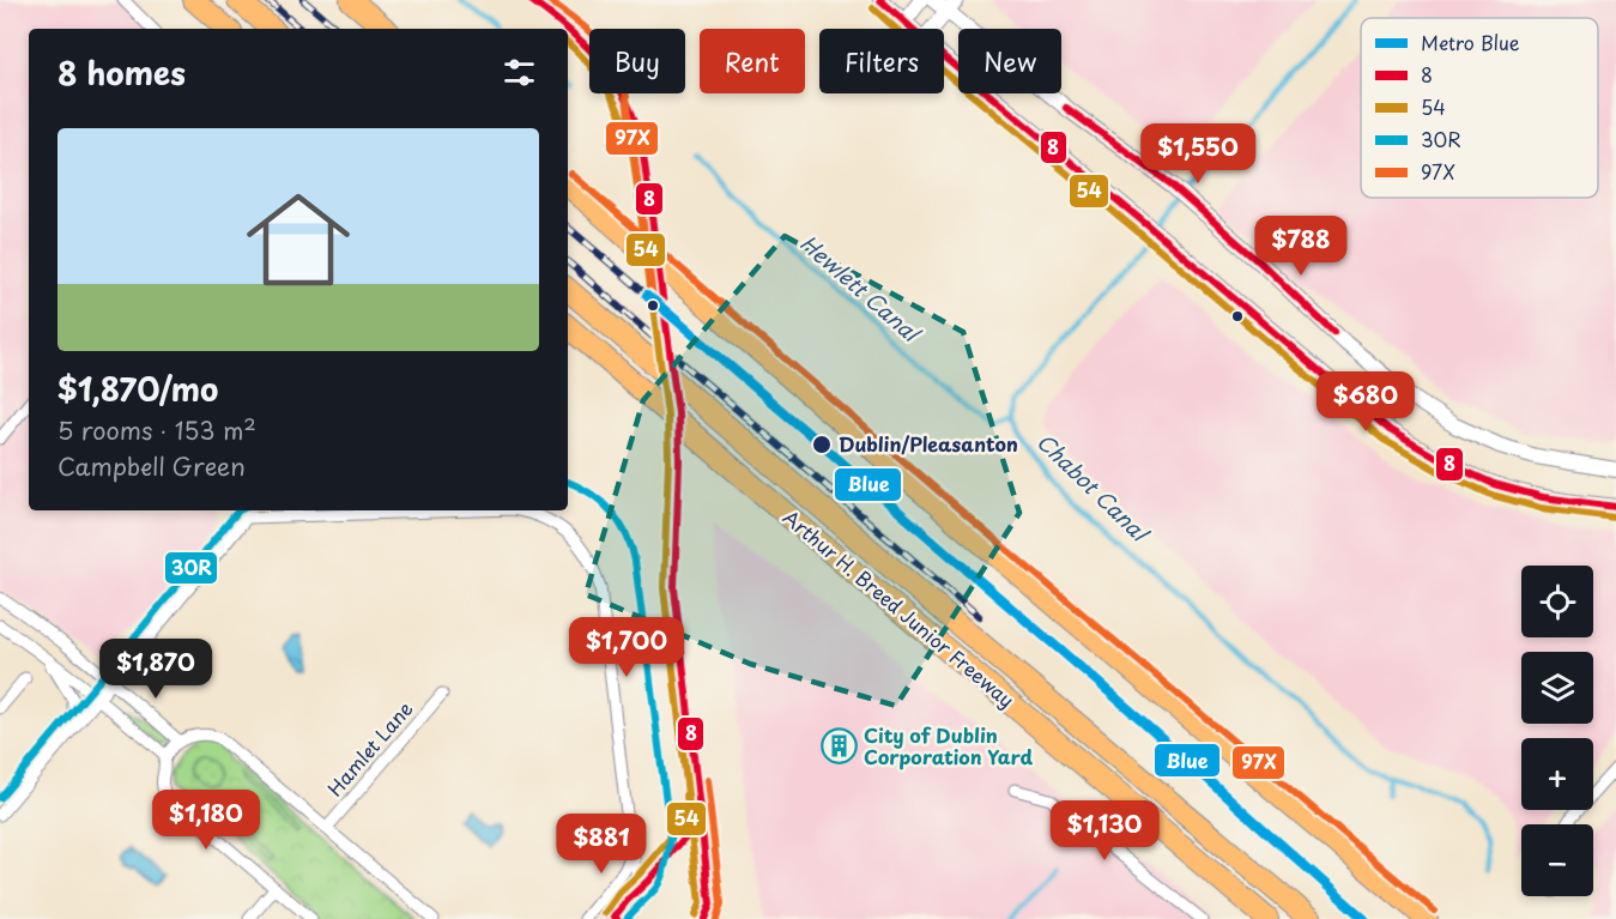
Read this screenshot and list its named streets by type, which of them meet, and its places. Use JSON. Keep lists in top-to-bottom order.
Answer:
{
  "streets": {
    "highway": ["Arthur H. Breed Junior Freeway"],
    "street": ["Hamlet Lane"]
  },
  "water": ["Hewlett Canal", "Chabot Canal"],
  "places": {
    "other": ["Dublin/Pleasanton"],
    "building": ["City of Dublin Corporation Yard"]
  },
  "lines": [
    "transit line 8",
    "transit line 97X",
    "transit line 54",
    "metro line Blue",
    "transit line 30R"
  ],
  "legend": [
    "Metro Blue",
    "8",
    "54",
    "30R",
    "97X"
  ],
  "page": {
    "chip": [
      "Buy",
      "Rent",
      "Filters",
      "New"
    ],
    "heading": "8 homes",
    "list": [
      {
        "name": "$1,870/mo",
        "note": "5 rooms · 153 m² · Campbell Green"
      }
    ],
    "price": [
      "$1,550",
      "$788",
      "$680",
      "$1,700",
      "$1,870",
      "$1,180",
      "$1,130",
      "$881"
    ],
    "map_buttons": ["+", "−"]
  }
}
